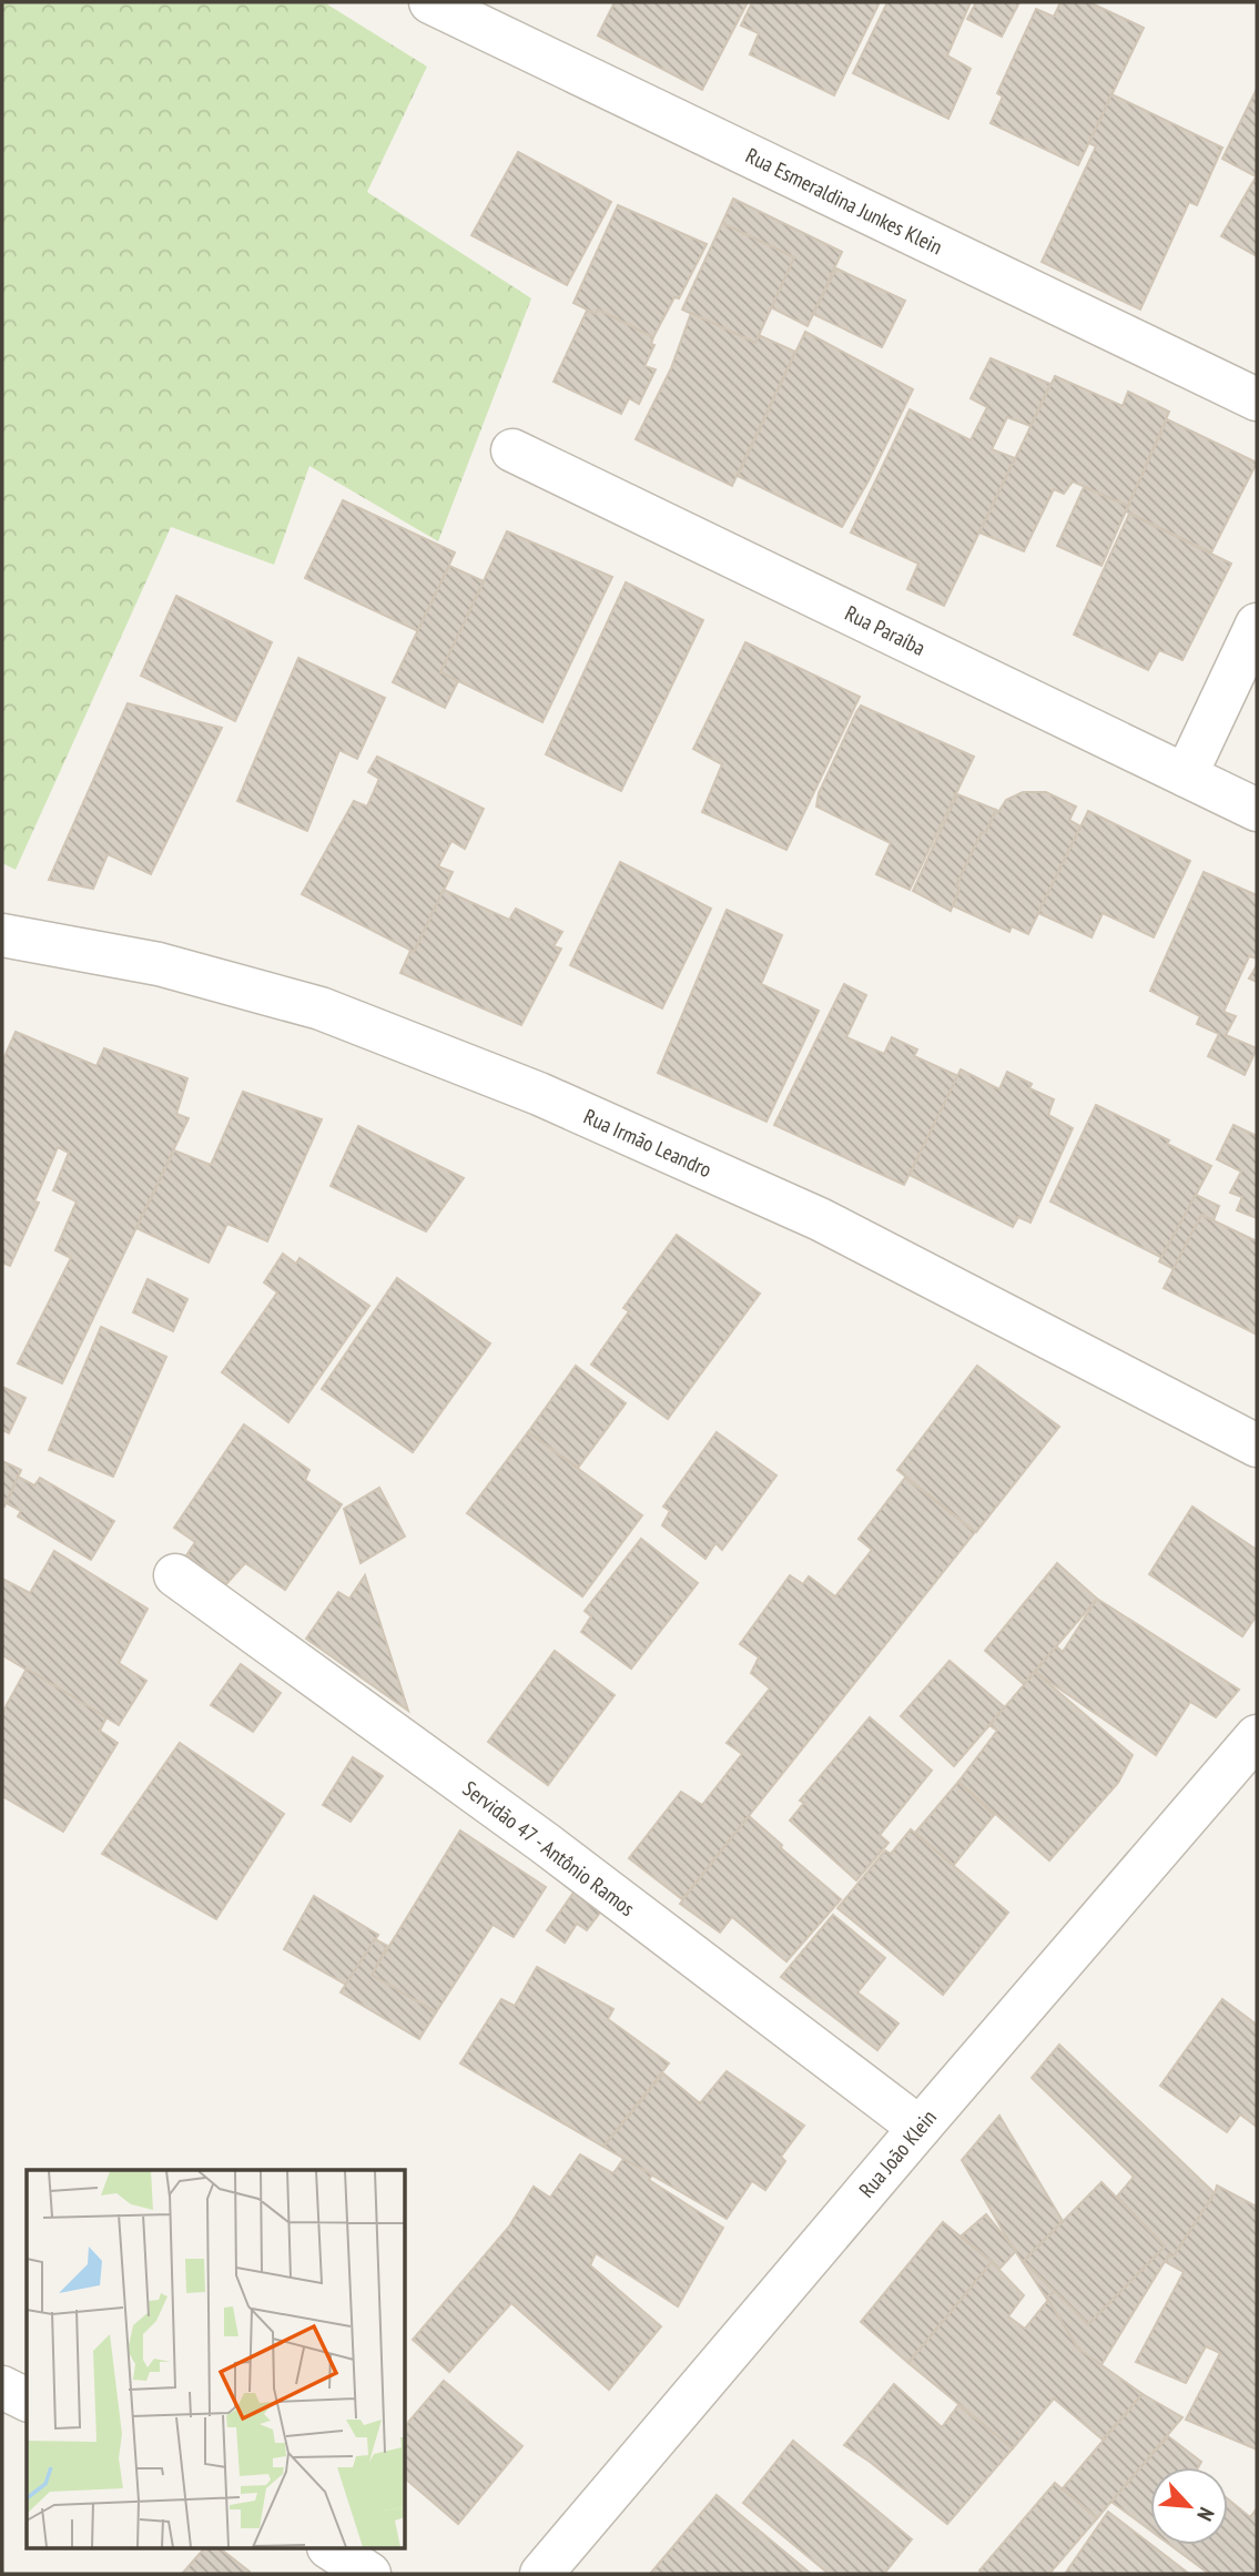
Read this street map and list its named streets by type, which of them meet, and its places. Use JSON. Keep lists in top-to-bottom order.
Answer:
{
  "streets": {
    "street": [
      "Rua Esmeraldina Junkes Klein",
      "Rua Paraíba",
      "Rua Irmão Leandro",
      "Servidão 47 - Antônio Ramos",
      "Rua João Klein"
    ]
  },
  "crossings": [
    ["Servidão 47 - Antônio Ramos", "Rua João Klein"]
  ],
  "north": "bottom right"
}
